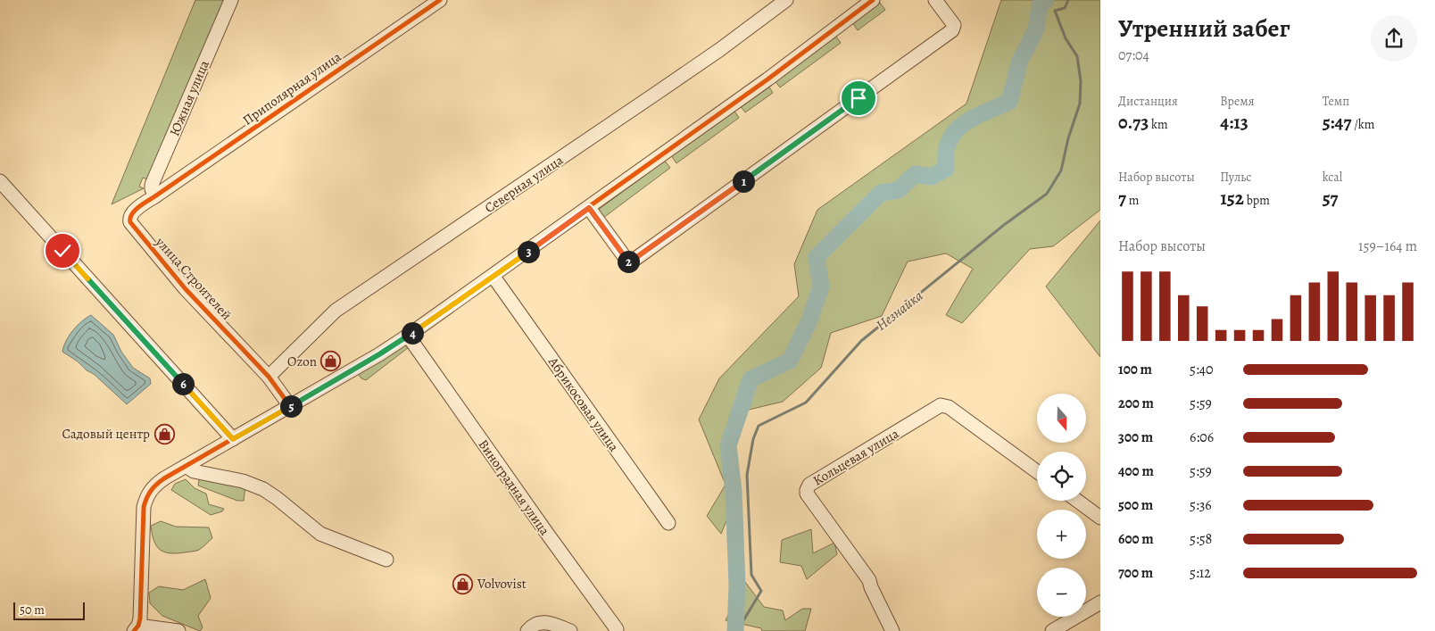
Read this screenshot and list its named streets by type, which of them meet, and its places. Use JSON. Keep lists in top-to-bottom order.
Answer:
{
  "streets": {
    "street": [
      "Приполярная улица",
      "Южная улица",
      "Северная улица",
      "улица Строителей",
      "Абрикосовая улица",
      "Кольцевая улица",
      "Виноградная улица"
    ]
  },
  "crossings": [
    ["Приполярная улица", "Южная улица"],
    ["Приполярная улица", "улица Строителей"],
    ["Южная улица", "улица Строителей"],
    ["Северная улица", "улица Строителей"]
  ],
  "water": ["Незнайка"],
  "places": {
    "shop": ["Ozon", "Садовый центр", "Volvovist"]
  },
  "scale_bar": "50 m",
  "north": "bottom",
  "page": {
    "heading": ["Утренний забег", "07:04"],
    "stats": [
      ["Дистанция", "0.73 km"],
      ["Время", "4:13"],
      ["Темп", "5:47 /km"],
      ["Набор высоты", "7 m"],
      ["Пульс", "152 bpm"],
      ["kcal", "57"]
    ],
    "pins": [
      "1",
      "3",
      "2",
      "4",
      "6",
      "5"
    ],
    "chart": ["Набор высоты", "159–164 m"],
    "list": [
      {
        "name": "100 m",
        "note": "5:40"
      },
      {
        "name": "200 m",
        "note": "5:59"
      },
      {
        "name": "300 m",
        "note": "6:06"
      },
      {
        "name": "400 m",
        "note": "5:59"
      },
      {
        "name": "500 m",
        "note": "5:36"
      },
      {
        "name": "600 m",
        "note": "5:58"
      },
      {
        "name": "700 m",
        "note": "5:12"
      }
    ],
    "map_buttons": ["+", "−"],
    "scale": "50 m"
  }
}
